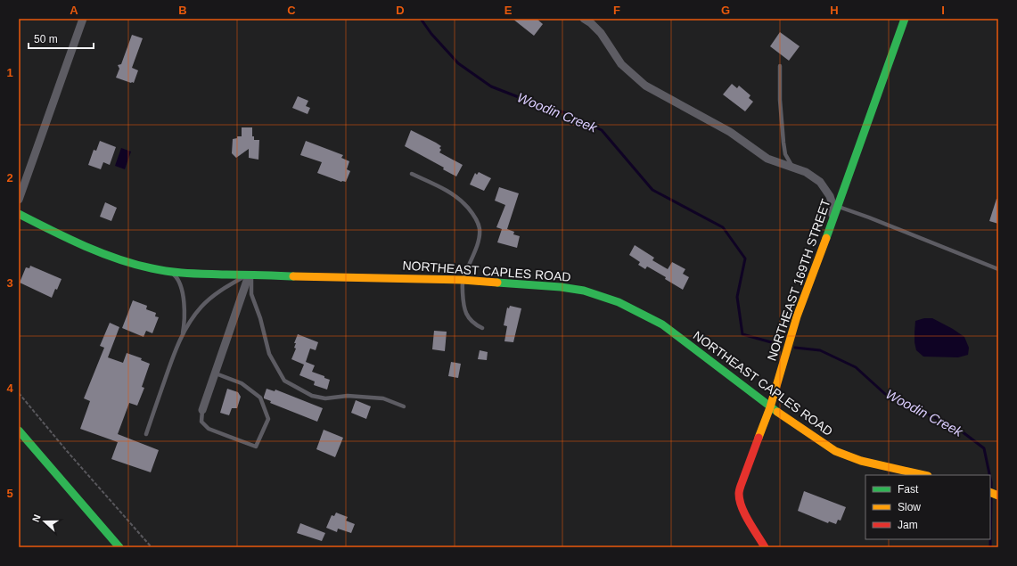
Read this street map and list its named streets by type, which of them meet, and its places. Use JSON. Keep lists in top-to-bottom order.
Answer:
{
  "streets": {
    "main road": ["NORTHEAST CAPLES ROAD", "NORTHEAST 169TH STREET"]
  },
  "crossings": [
    ["NORTHEAST CAPLES ROAD", "NORTHEAST 169TH STREET"]
  ],
  "water": ["Woodin Creek"],
  "legend": ["Fast", "Slow", "Jam"],
  "scale_bar": "50 m",
  "north": "left",
  "grid": {
    "columns": [
      "A",
      "B",
      "C",
      "D",
      "E",
      "F",
      "G",
      "H",
      "I"
    ],
    "rows": [
      "1",
      "2",
      "3",
      "4",
      "5"
    ]
  }
}
